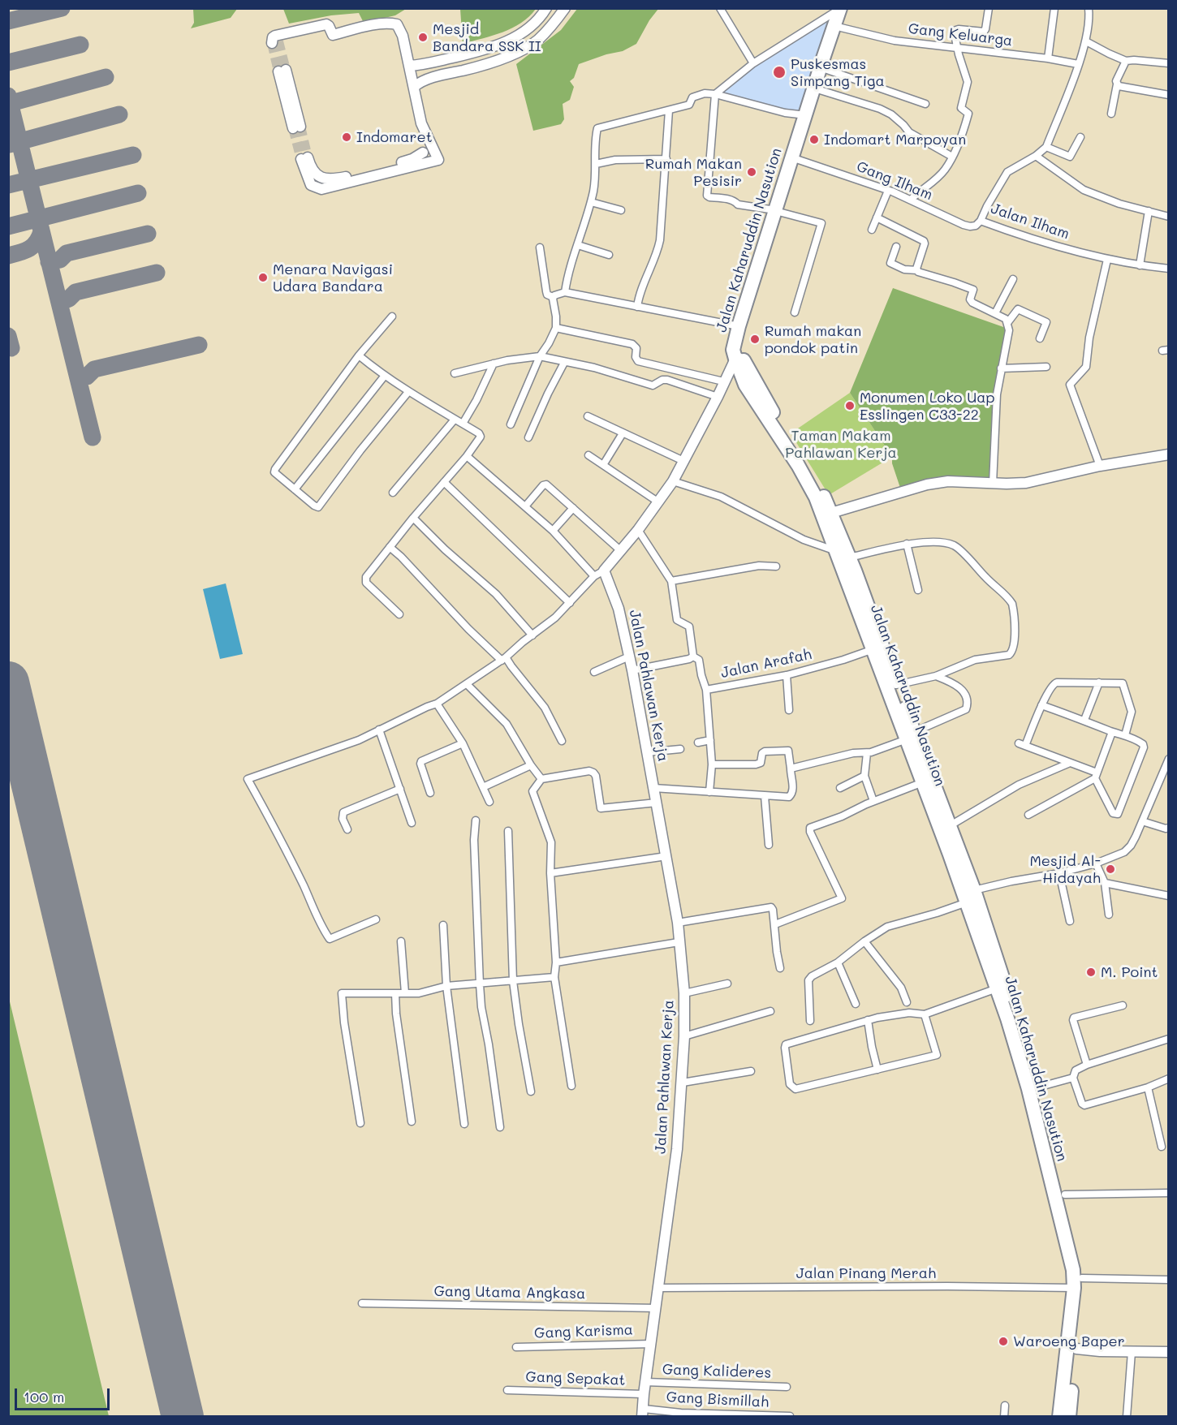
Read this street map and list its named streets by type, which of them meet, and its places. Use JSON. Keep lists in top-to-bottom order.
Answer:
{
  "streets": {
    "highway": ["Jalan Kaharuddin Nasution"],
    "street": [
      "Gang Keluarga",
      "Gang Ilham",
      "Jalan Ilham",
      "Jalan Arafah",
      "Jalan Pahlawan Kerja",
      "Jalan Pinang Merah",
      "Gang Utama Angkasa",
      "Gang Karisma",
      "Gang Kalideres",
      "Gang Sepakat",
      "Gang Bismillah"
    ]
  },
  "crossings": [
    ["Gang Keluarga", "Jalan Ilham"],
    ["Gang Keluarga", "Jalan Kaharuddin Nasution"],
    ["Gang Ilham", "Jalan Ilham"],
    ["Gang Ilham", "Jalan Kaharuddin Nasution"],
    ["Jalan Kaharuddin Nasution", "Jalan Arafah"],
    ["Jalan Kaharuddin Nasution", "Jalan Pinang Merah"],
    ["Jalan Pahlawan Kerja", "Jalan Pinang Merah"],
    ["Jalan Pahlawan Kerja", "Gang Utama Angkasa"],
    ["Jalan Pahlawan Kerja", "Gang Karisma"],
    ["Jalan Pahlawan Kerja", "Gang Kalideres"],
    ["Jalan Pahlawan Kerja", "Gang Sepakat"],
    ["Jalan Pahlawan Kerja", "Gang Bismillah"]
  ],
  "parks": ["Taman Makam Pahlawan Kerja"],
  "places": [
    "Mesjid Bandara SSK II",
    "Puskesmas Simpang Tiga",
    "Indomaret",
    "Indomart Marpoyan",
    "Rumah Makan Pesisir",
    "Menara Navigasi Udara Bandara",
    "Rumah makan pondok patin",
    "Monumen Loko Uap Esslingen C33-22",
    "Mesjid Al- Hidayah",
    "M. Point",
    "Waroeng Baper"
  ],
  "scale_bar": "100 m"
}
